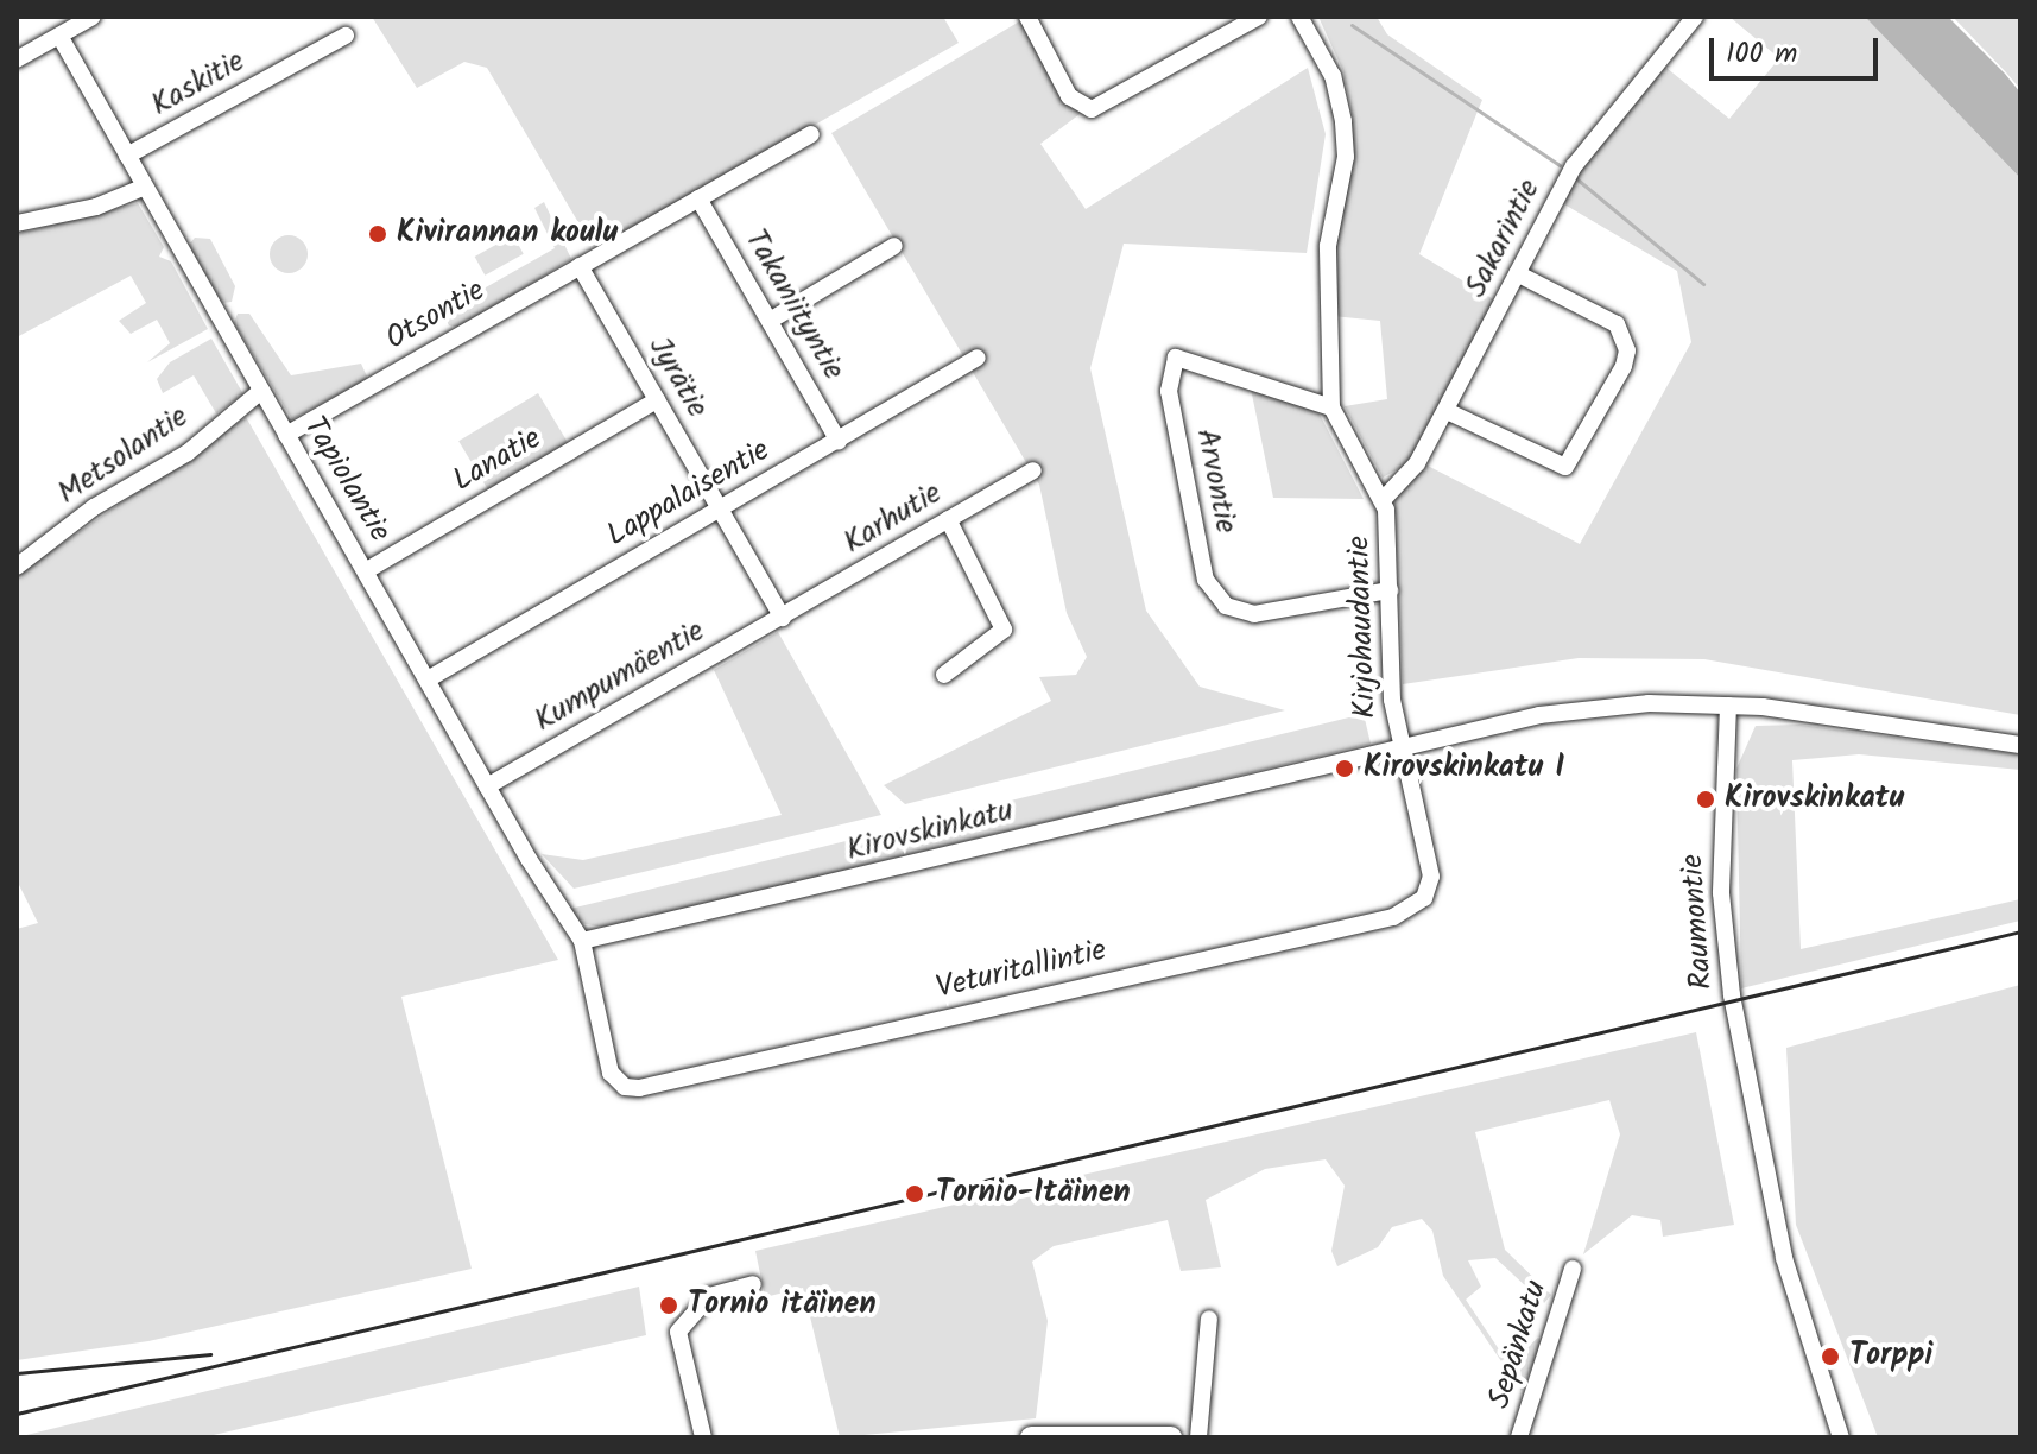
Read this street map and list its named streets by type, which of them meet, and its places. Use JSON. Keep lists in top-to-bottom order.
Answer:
{
  "streets": {
    "street": [
      "Kaskitie",
      "Sakarintie",
      "Takaniityntie",
      "Otsontie",
      "Jyrätie",
      "Metsolantie",
      "Lanatie",
      "Tapiolantie",
      "Arvontie",
      "Lappalaisentie",
      "Karhutie",
      "Kirjohaudantie",
      "Kumpumäentie",
      "Kirovskinkatu",
      "Raumontie",
      "Veturitallintie",
      "Sepänkatu"
    ]
  },
  "crossings": [
    ["Kaskitie", "Tapiolantie"],
    ["Sakarintie", "Kirjohaudantie"],
    ["Takaniityntie", "Otsontie"],
    ["Takaniityntie", "Lappalaisentie"],
    ["Otsontie", "Jyrätie"],
    ["Otsontie", "Tapiolantie"],
    ["Jyrätie", "Lanatie"],
    ["Jyrätie", "Lappalaisentie"],
    ["Jyrätie", "Karhutie"],
    ["Jyrätie", "Kumpumäentie"],
    ["Metsolantie", "Tapiolantie"],
    ["Lanatie", "Tapiolantie"],
    ["Tapiolantie", "Lappalaisentie"],
    ["Tapiolantie", "Kumpumäentie"],
    ["Tapiolantie", "Kirovskinkatu"],
    ["Tapiolantie", "Veturitallintie"],
    ["Arvontie", "Kirjohaudantie"],
    ["Karhutie", "Kumpumäentie"],
    ["Kirjohaudantie", "Kirovskinkatu"],
    ["Kirjohaudantie", "Veturitallintie"],
    ["Kirovskinkatu", "Raumontie"],
    ["Kirovskinkatu", "Veturitallintie"]
  ],
  "places": [
    "Kivirannan koulu",
    "Kirovskinkatu I",
    "Kirovskinkatu",
    "Tornio-Itäinen",
    "Tornio itäinen",
    "Torppi"
  ],
  "scale_bar": "100 m"
}
